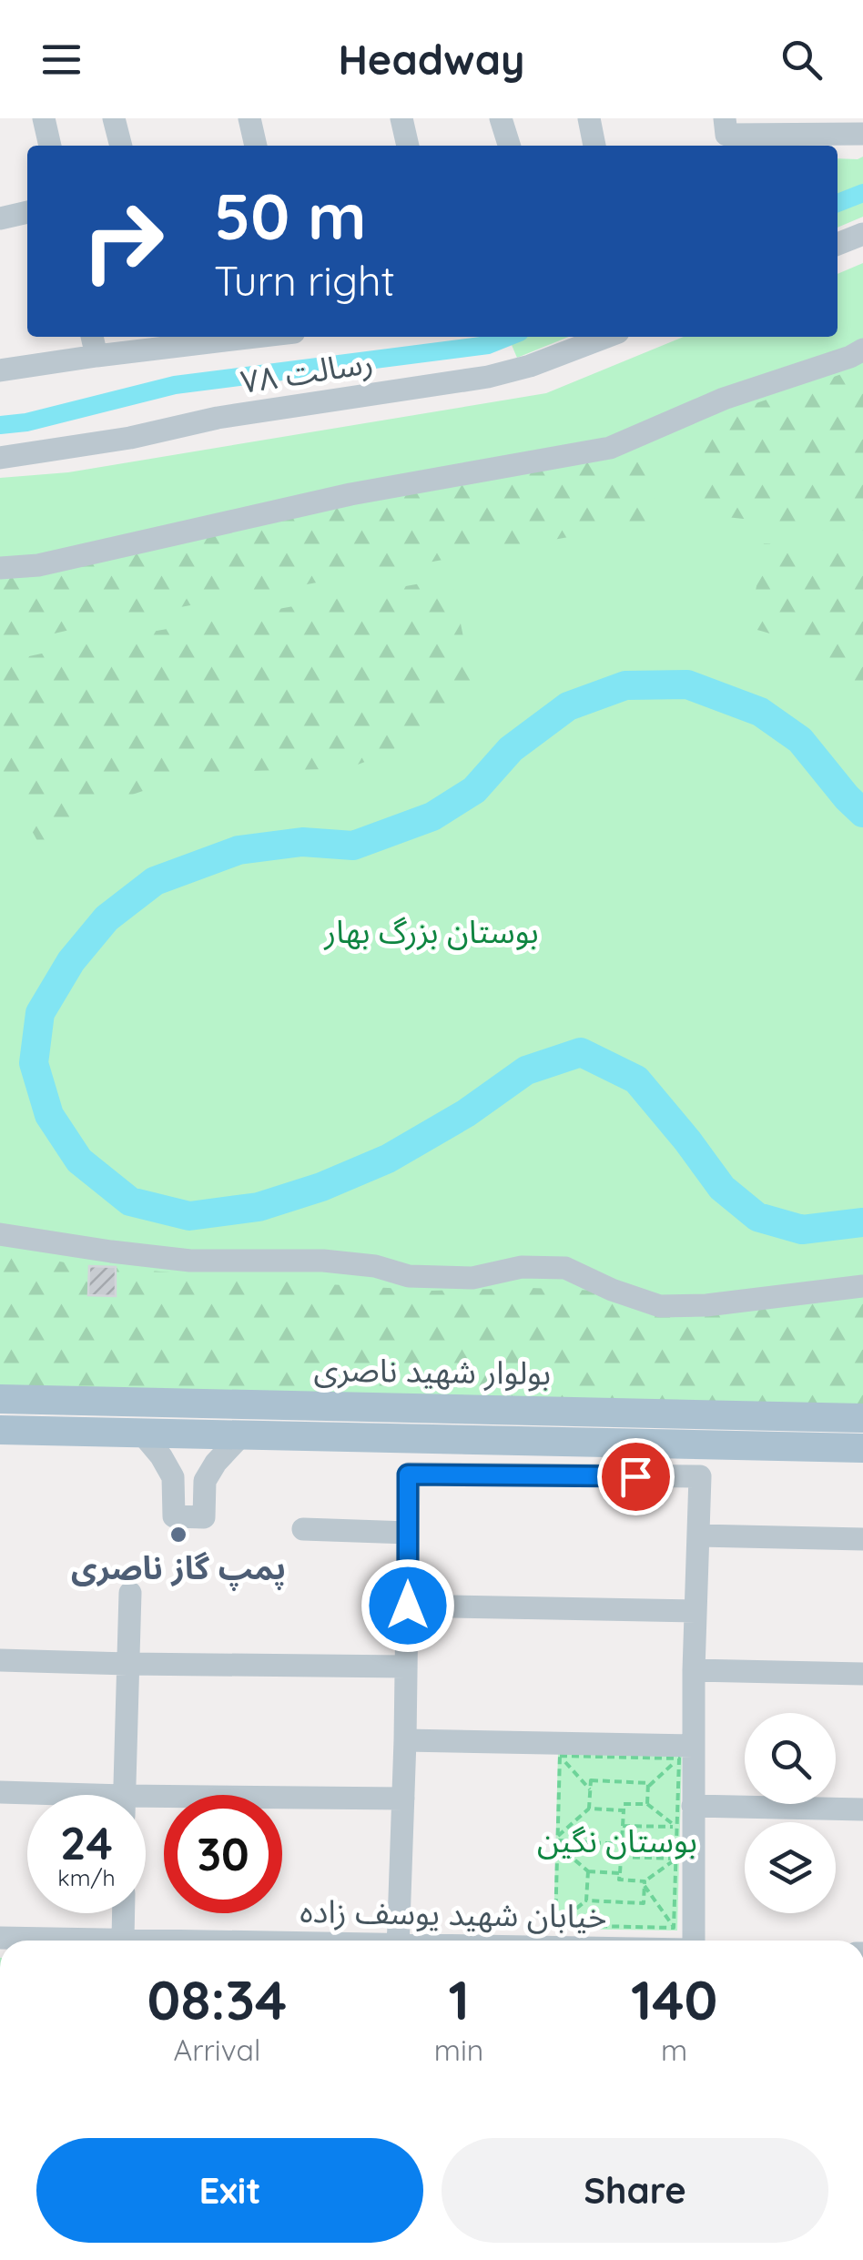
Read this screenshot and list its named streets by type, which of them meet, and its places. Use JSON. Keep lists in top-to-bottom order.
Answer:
{
  "streets": {
    "main road": ["بولوار شهید ناصری"],
    "street": ["رسالت ۷۸", "خیابان شهید یوسف زاده"]
  },
  "parks": ["بوستان بزرگ بهار", "بوستان نگین"],
  "places": ["پمپ گاز ناصری"],
  "page": {
    "header": "Headway",
    "turn": ["50 m", "Turn right"],
    "speed": "24 km/h",
    "limit": "30",
    "eta": [
      "08:34",
      "Arrival",
      "1",
      "min",
      "140",
      "m"
    ],
    "buttons": ["Exit", "Share"]
  }
}
